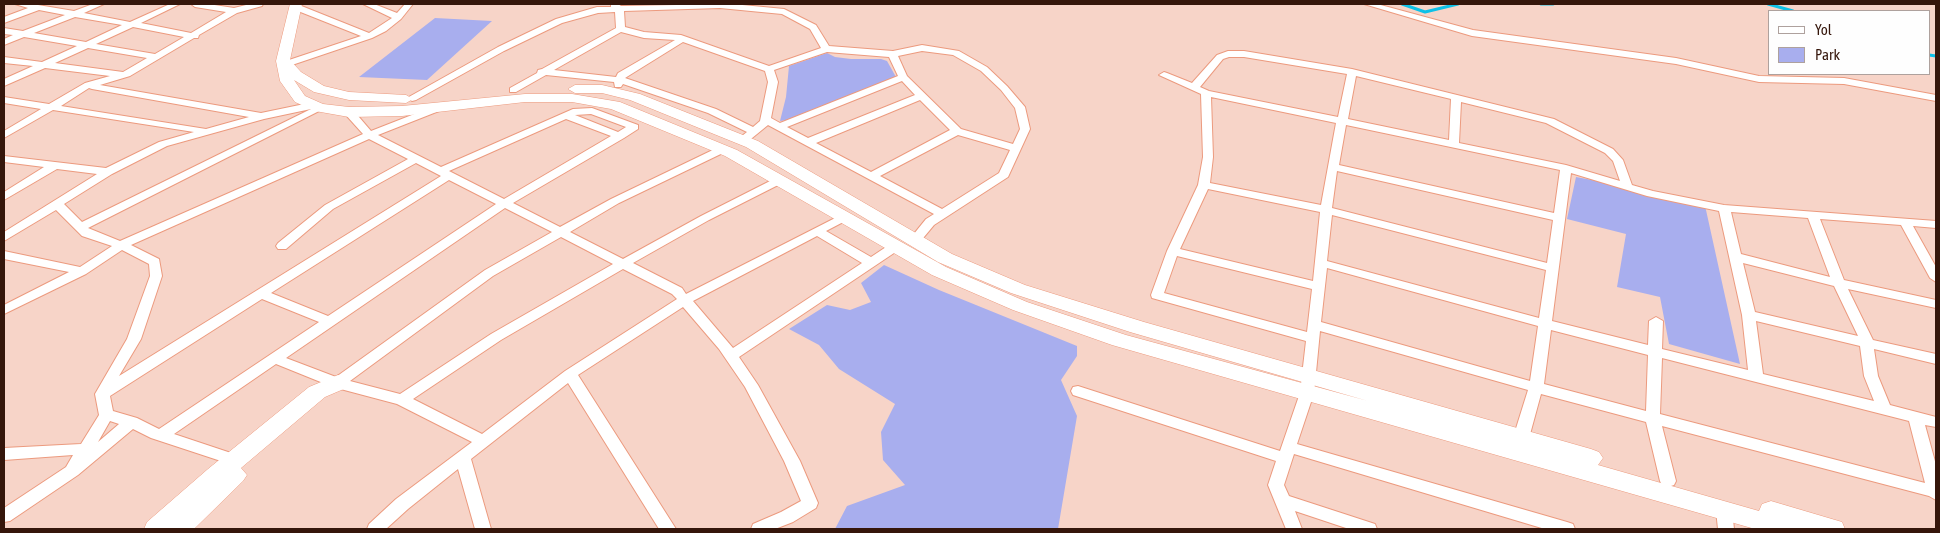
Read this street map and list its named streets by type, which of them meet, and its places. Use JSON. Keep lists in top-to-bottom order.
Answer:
{
  "legend": ["Yol", "Park"]
}
